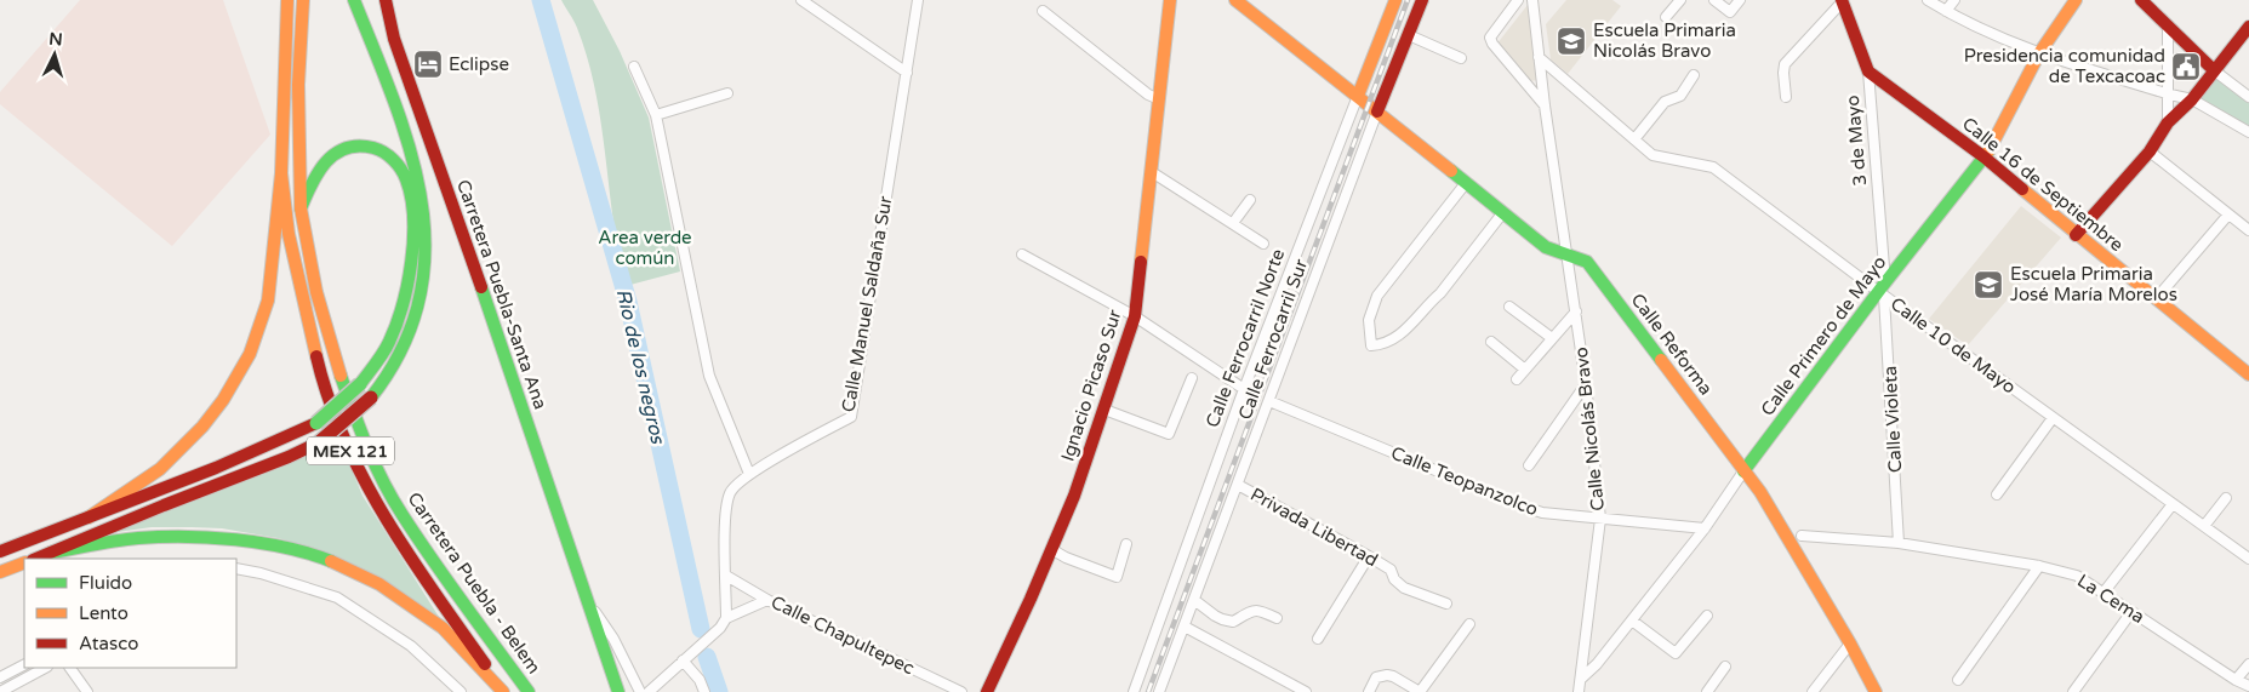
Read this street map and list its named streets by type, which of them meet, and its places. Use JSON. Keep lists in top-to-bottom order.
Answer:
{
  "streets": {
    "main road": [
      "3 de Mayo",
      "Calle 16 de Septiembre",
      "Carretera Puebla-Santa Ana",
      "Calle Primero de Mayo",
      "Calle Ferrocarril Norte",
      "Calle Ferrocarril Sur",
      "Calle Reforma",
      "Ignacio Picaso Sur",
      "MEX 121",
      "Carretera Puebla - Belem"
    ],
    "street": [
      "Calle Manuel Saldaña Sur",
      "Calle 10 de Mayo",
      "Calle Violeta",
      "Calle Nicolás Bravo",
      "Calle Teopanzolco",
      "Privada Libertad",
      "La Cema",
      "Calle Chapultepec"
    ]
  },
  "crossings": [
    ["3 de Mayo", "Calle 16 de Septiembre"],
    ["3 de Mayo", "Calle Primero de Mayo"],
    ["3 de Mayo", "Calle 10 de Mayo"],
    ["3 de Mayo", "Calle Violeta"],
    ["Calle 16 de Septiembre", "Calle Primero de Mayo"],
    ["Calle Manuel Saldaña Sur", "Calle Chapultepec"],
    ["Calle Primero de Mayo", "Calle Reforma"],
    ["Calle Primero de Mayo", "Calle 10 de Mayo"],
    ["Calle Primero de Mayo", "Calle Violeta"],
    ["Calle Primero de Mayo", "Calle Nicolás Bravo"],
    ["Calle Primero de Mayo", "Calle Teopanzolco"],
    ["Calle Ferrocarril Norte", "Calle Reforma"],
    ["Calle Ferrocarril Sur", "Calle Reforma"],
    ["Calle Ferrocarril Sur", "Calle Teopanzolco"],
    ["Calle Ferrocarril Sur", "Privada Libertad"],
    ["Calle Reforma", "Calle Nicolás Bravo"],
    ["Calle 10 de Mayo", "Calle Violeta"],
    ["Calle 10 de Mayo", "Calle Nicolás Bravo"],
    ["Calle Violeta", "La Cema"],
    ["Calle Nicolás Bravo", "Calle Teopanzolco"]
  ],
  "water": ["Rio de los negros"],
  "parks": ["Area verde común"],
  "places": {
    "school or university": ["Escuela Primaria Nicolás Bravo", "Escuela Primaria José María Morelos"],
    "hotel": ["Eclipse"],
    "public building": ["Presidencia comunidad de Texcacoac"]
  },
  "legend": ["Fluido", "Lento", "Atasco"],
  "north": "top"
}
